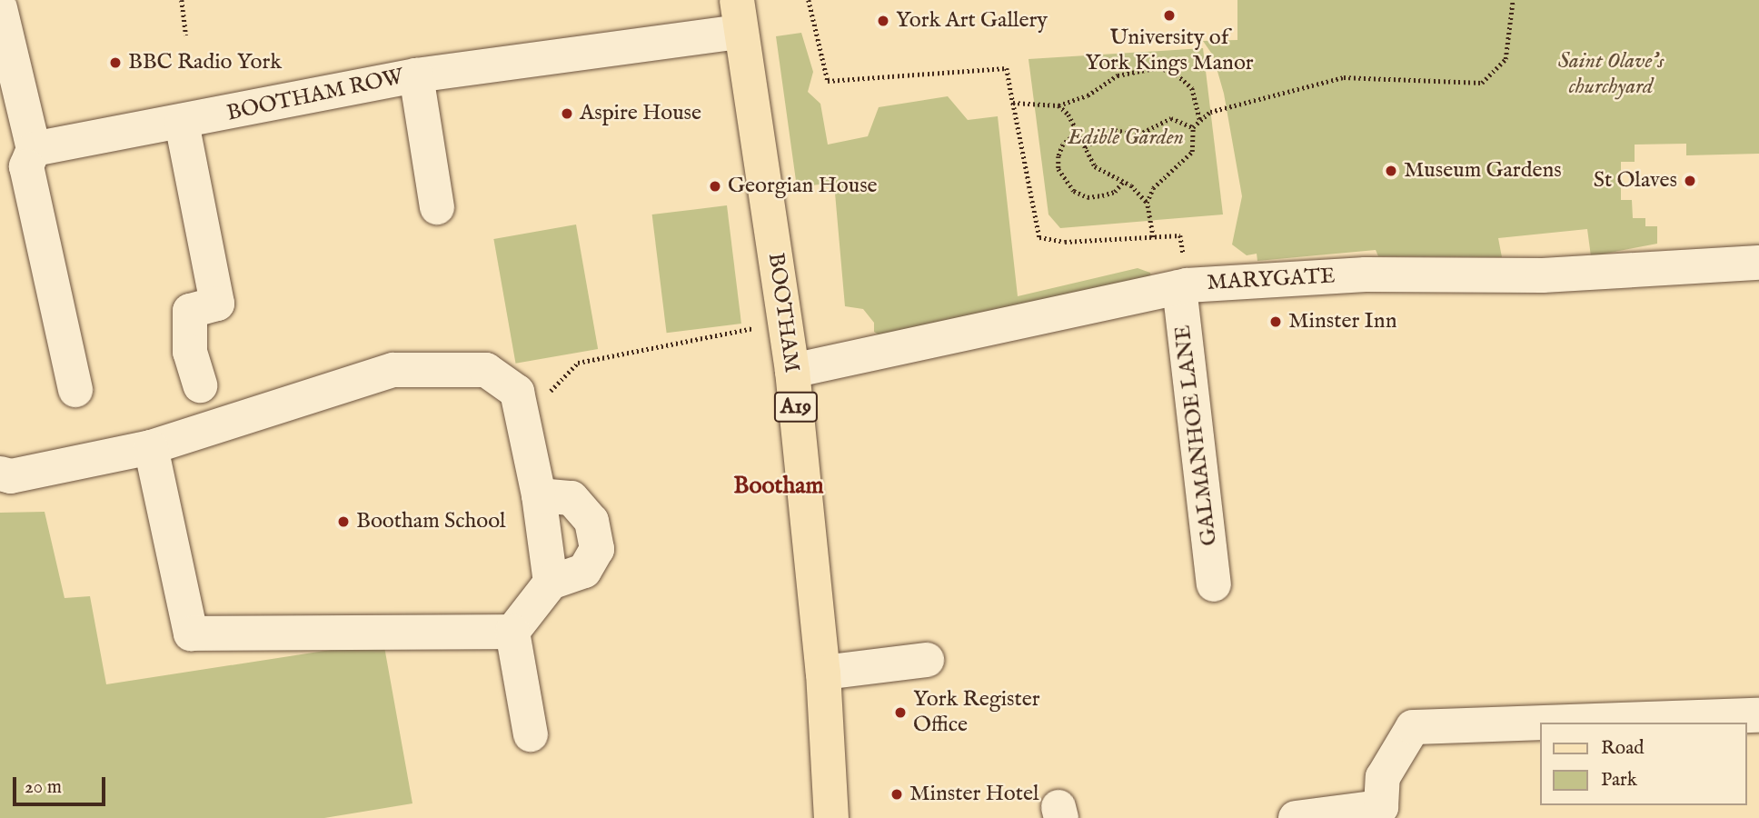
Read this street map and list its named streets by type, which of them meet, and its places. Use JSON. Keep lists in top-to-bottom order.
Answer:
{
  "streets": {
    "main road": ["BOOTHAM", "A19"],
    "street": ["BOOTHAM ROW", "MARYGATE", "GALMANHOE LANE"]
  },
  "crossings": [
    ["BOOTHAM ROW", "BOOTHAM"],
    ["MARYGATE", "BOOTHAM"],
    ["MARYGATE", "GALMANHOE LANE"]
  ],
  "districts": ["Bootham"],
  "parks": ["Saint Olave's churchyard", "Edible Garden"],
  "places": [
    "University of York Kings Manor",
    "York Art Gallery",
    "BBC Radio York",
    "Aspire House",
    "Museum Gardens",
    "St Olaves",
    "Georgian House",
    "Minster Inn",
    "Bootham School",
    "York Register Office",
    "Minster Hotel"
  ],
  "legend": ["Road", "Park"],
  "scale_bar": "20 m"
}
